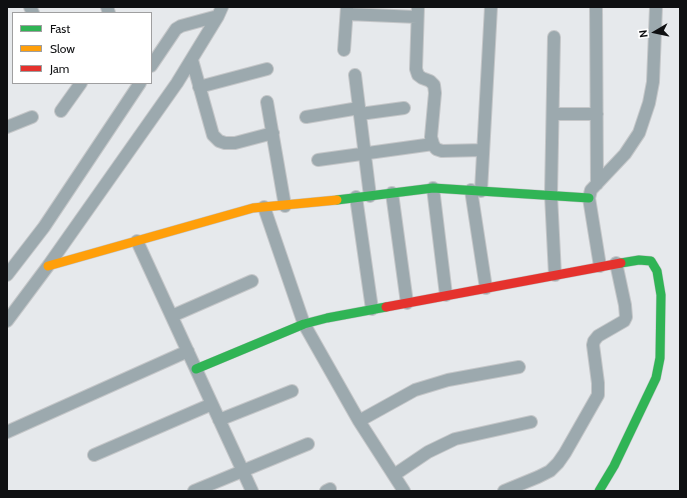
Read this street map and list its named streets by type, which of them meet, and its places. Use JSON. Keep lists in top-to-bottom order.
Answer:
{
  "legend": ["Fast", "Slow", "Jam"],
  "north": "left"
}
